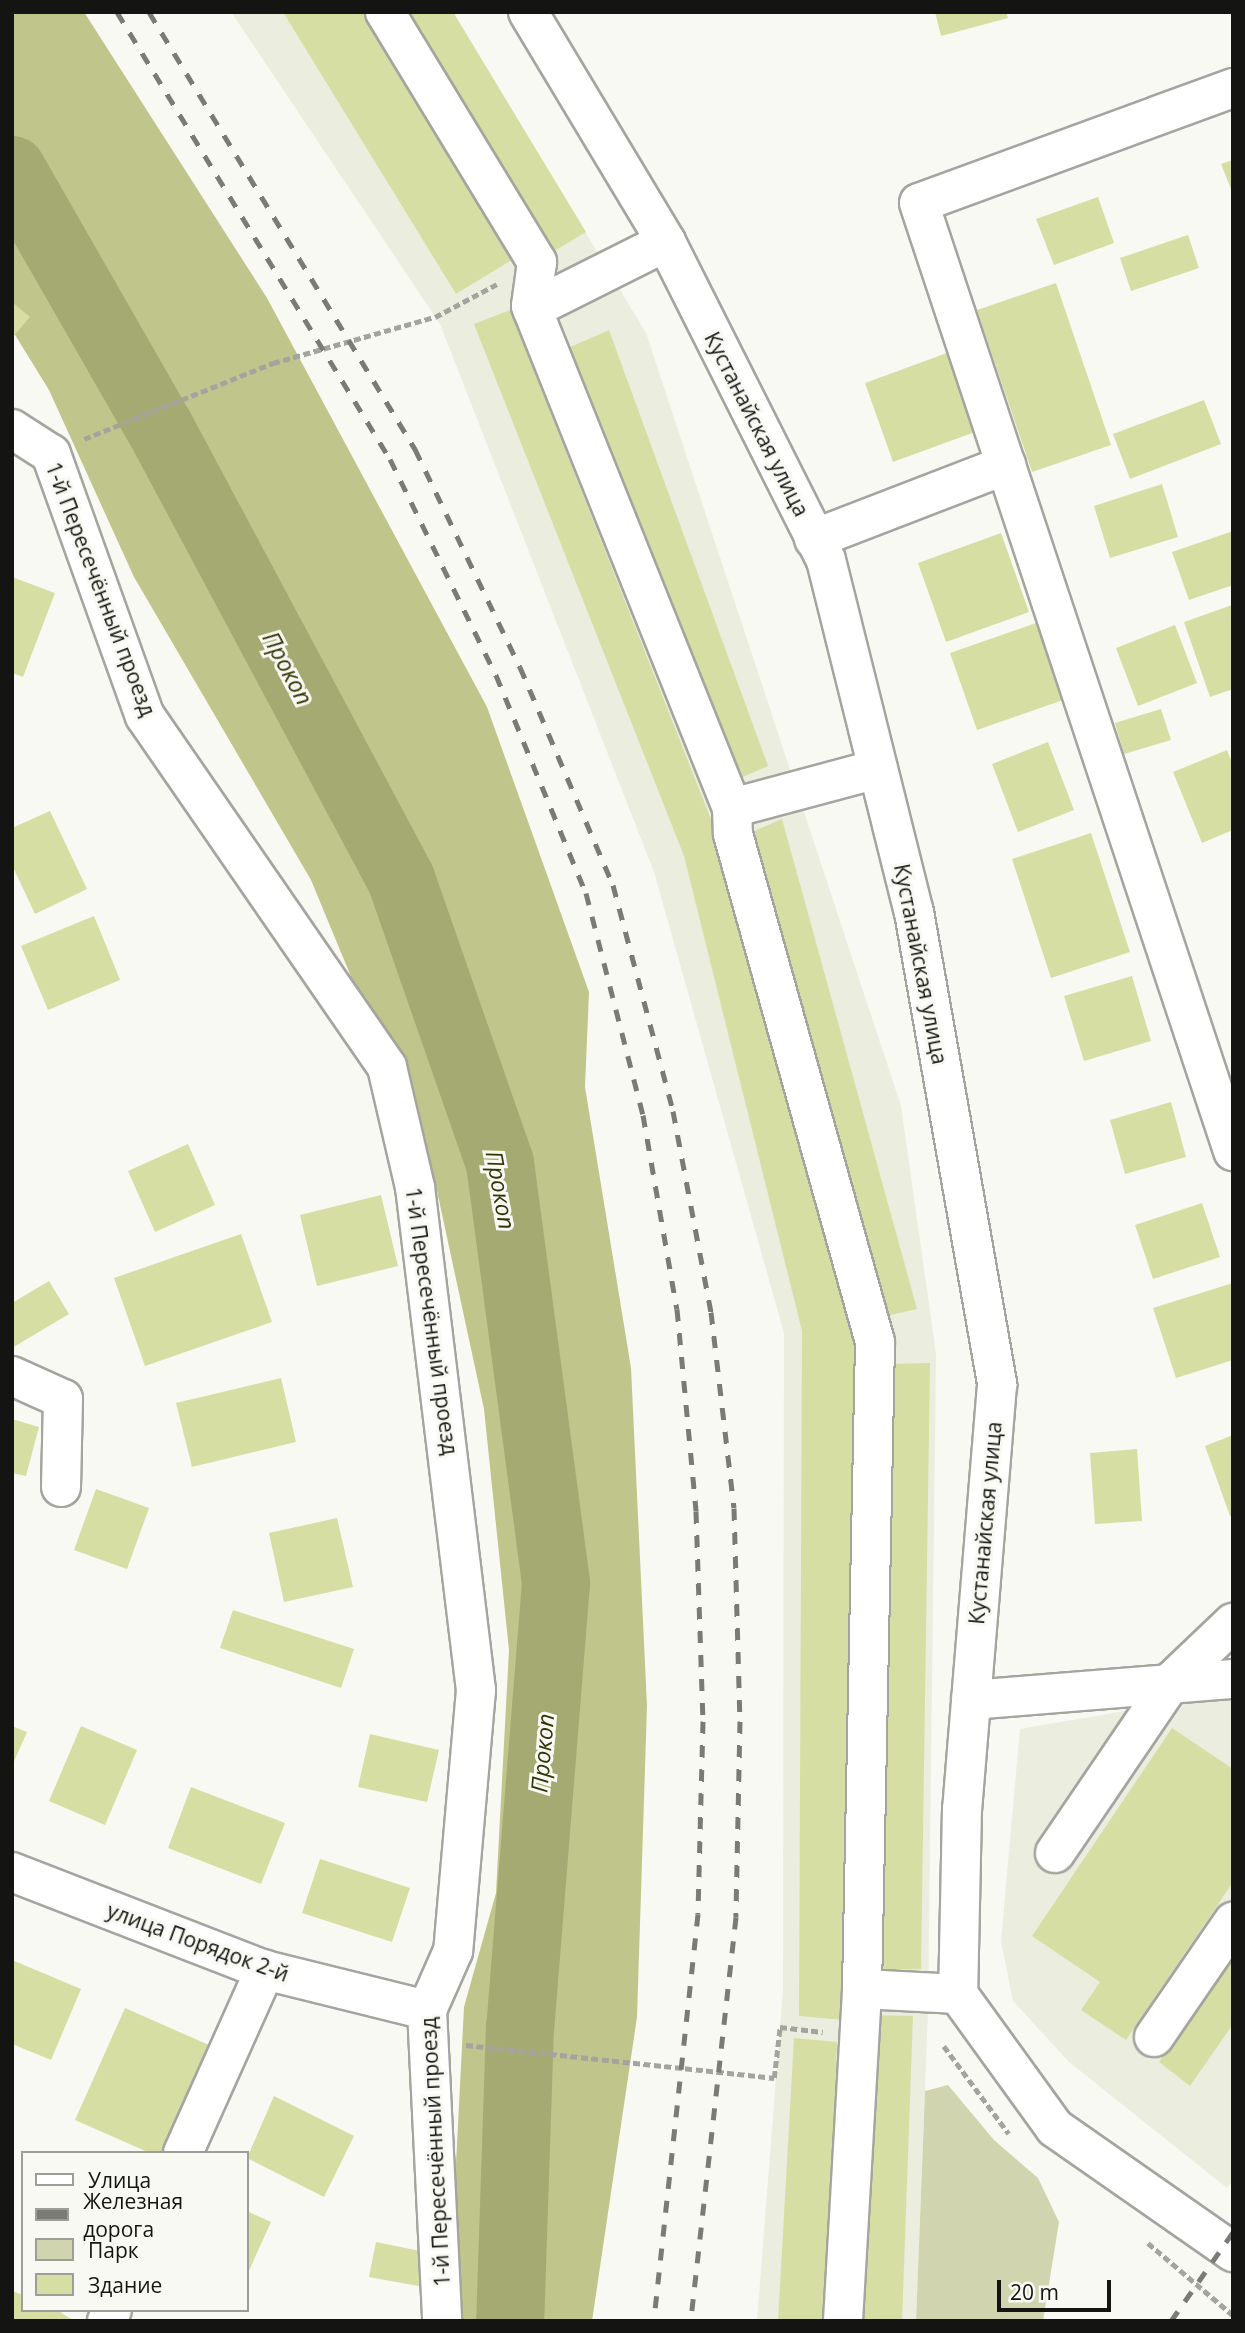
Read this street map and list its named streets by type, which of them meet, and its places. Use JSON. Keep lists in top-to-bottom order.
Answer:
{
  "streets": {
    "street": ["Кустанайская улица", "1-й Пересечённый проезд", "улица Порядок 2-й"]
  },
  "crossings": [
    ["1-й Пересечённый проезд", "улица Порядок 2-й"]
  ],
  "water": ["Прокоп"],
  "legend": [
    "Улица",
    "Железная дорога",
    "Парк",
    "Здание"
  ],
  "scale_bar": "20 m"
}
